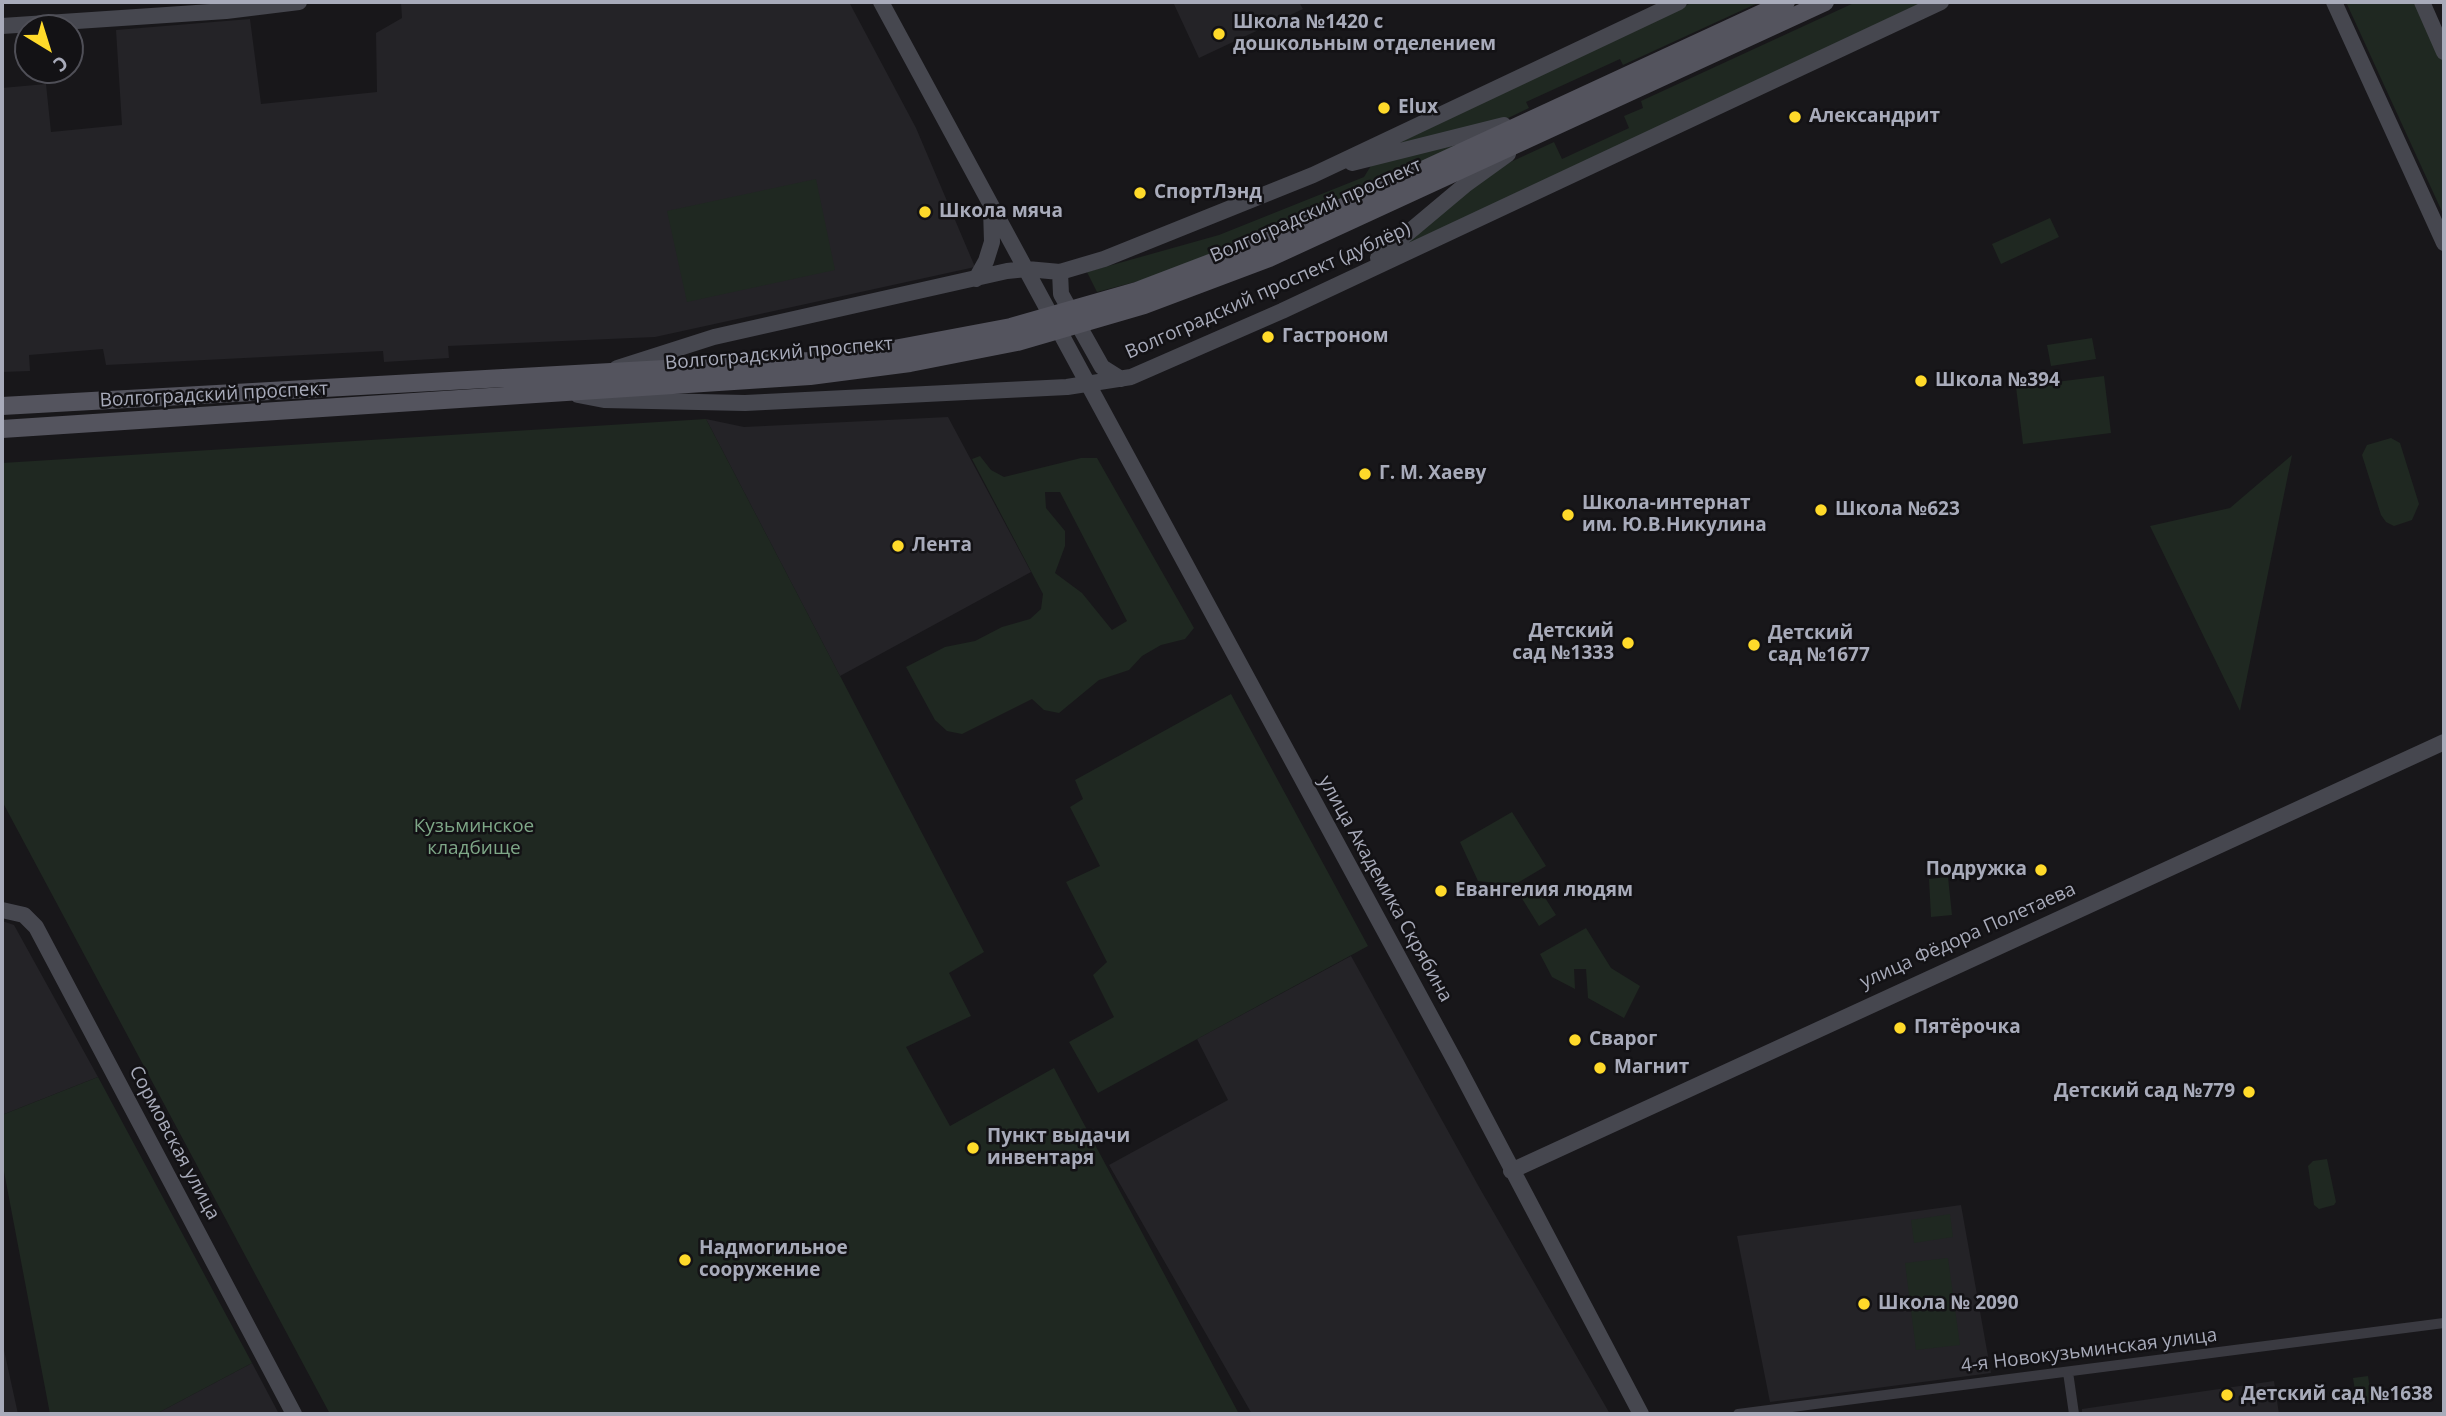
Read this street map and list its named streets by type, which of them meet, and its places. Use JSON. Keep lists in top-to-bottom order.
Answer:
{
  "streets": {
    "main road": [
      "Волгоградский проспект",
      "Волгоградский проспект (дублёр)",
      "улица Академика Скрябина",
      "улица Фёдора Полетаева",
      "Сормовская улица"
    ],
    "street": ["4-я Новокузьминская улица"]
  },
  "crossings": [
    ["Волгоградский проспект", "Волгоградский проспект (дублёр)"],
    ["Волгоградский проспект (дублёр)", "улица Академика Скрябина"],
    ["улица Академика Скрябина", "улица Фёдора Полетаева"]
  ],
  "parks": ["Кузьминское кладбище"],
  "places": [
    "Школа №1420 с дошкольным отделением",
    "Elux",
    "Александрит",
    "СпортЛэнд",
    "Школа мяча",
    "Гастроном",
    "Школа №394",
    "Г. М. Хаеву",
    "Школа №623",
    "Школа-интернат им. Ю.В.Никулина",
    "Лента",
    "Детский сад №1333",
    "Детский сад №1677",
    "Подружка",
    "Евангелия людям",
    "Пятёрочка",
    "Сварог",
    "Магнит",
    "Детский сад №779",
    "Пункт выдачи инвентаря",
    "Надмогильное сооружение",
    "Школа № 2090",
    "Детский сад №1638"
  ],
  "north": "bottom right"
}
